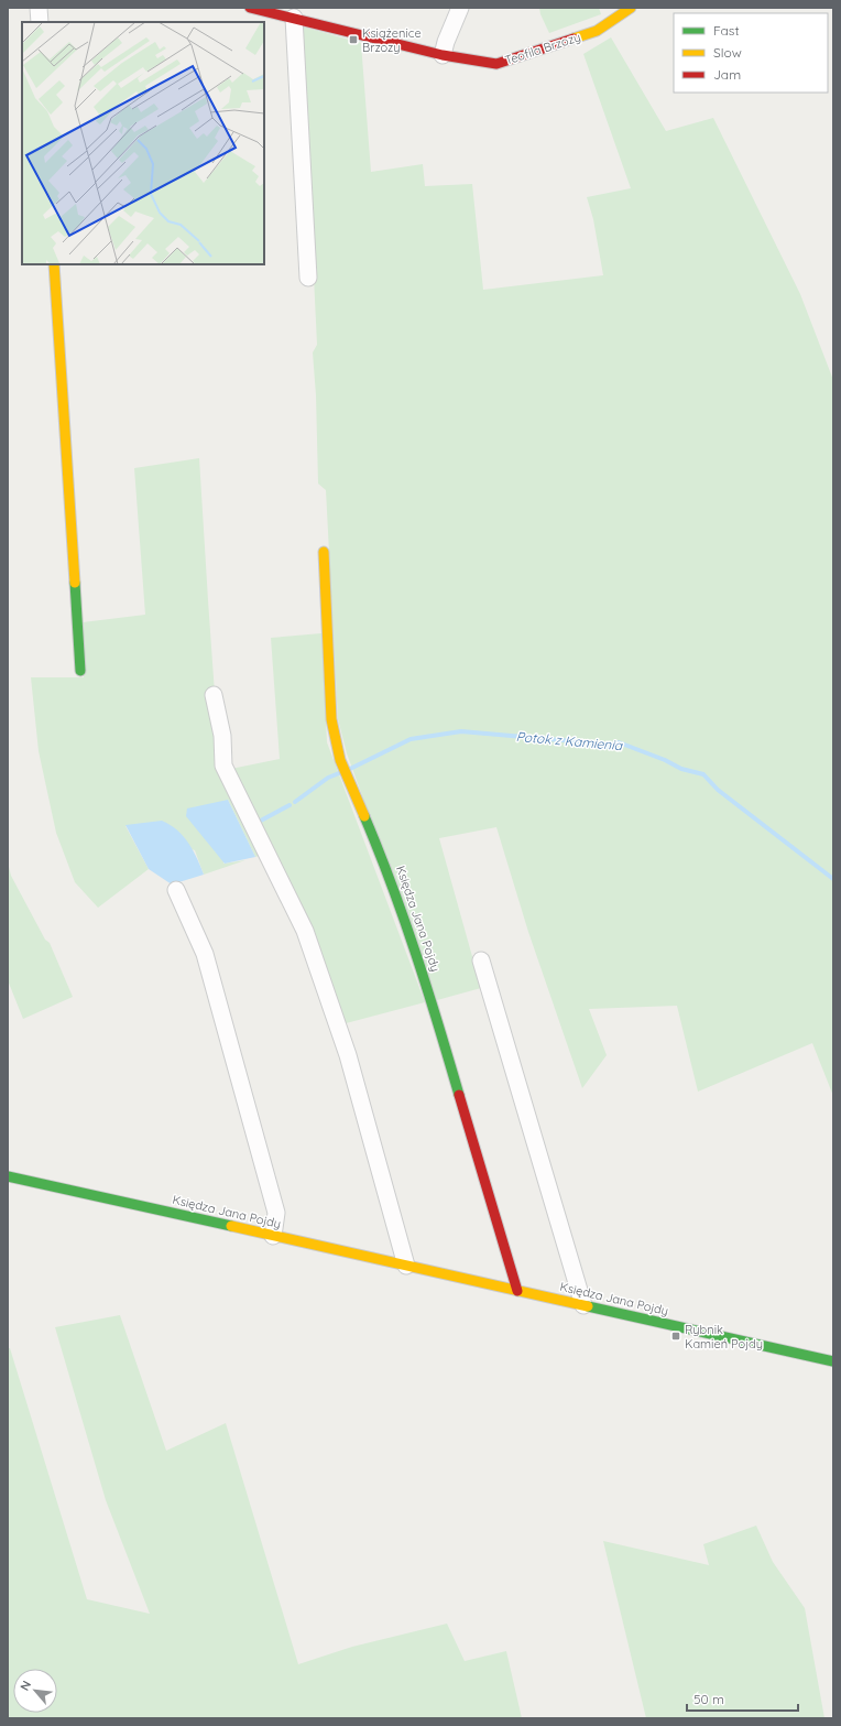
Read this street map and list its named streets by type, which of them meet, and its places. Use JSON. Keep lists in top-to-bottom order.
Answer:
{
  "streets": {
    "street": ["Teofila Brzozy", "Księdza Jana Pojdy"]
  },
  "water": ["Potok z Kamienia"],
  "places": {
    "transit": ["Książenice Brzozy", "Rybnik Kamień Pojdy"]
  },
  "legend": ["Fast", "Slow", "Jam"],
  "scale_bar": "50 m",
  "north": "top left"
}
